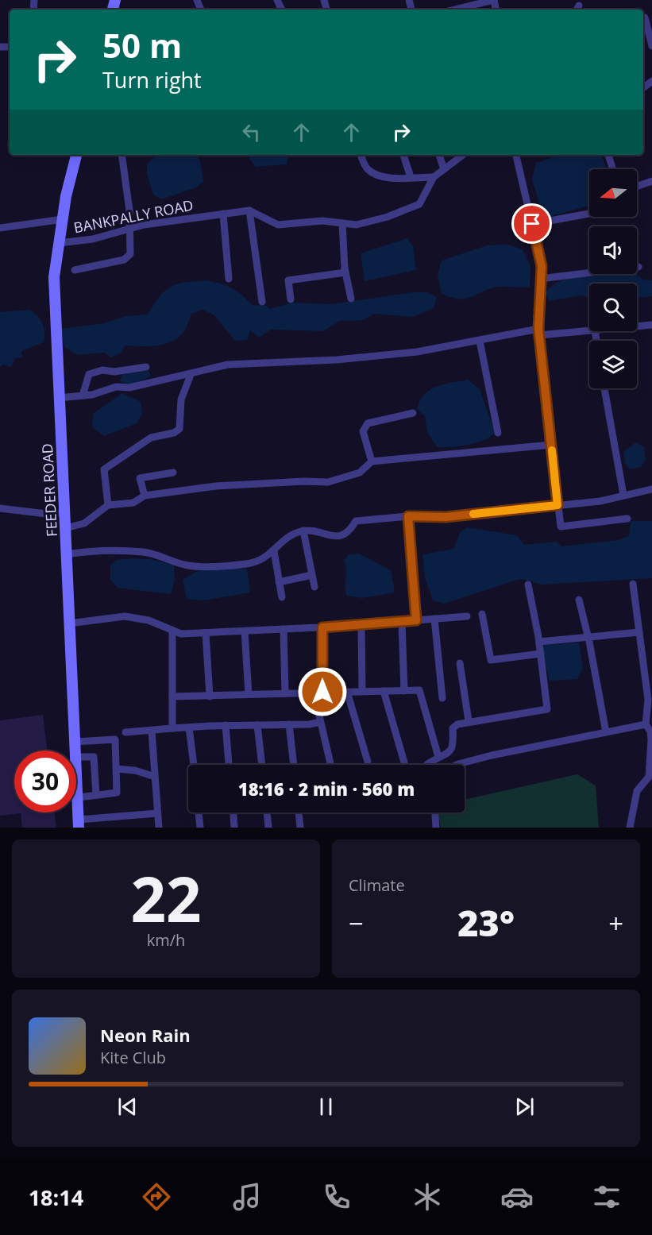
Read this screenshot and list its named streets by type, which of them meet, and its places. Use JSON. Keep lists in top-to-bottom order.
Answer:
{
  "streets": {
    "street": ["BANKPALLY ROAD", "FEEDER ROAD"]
  },
  "crossings": [
    ["BANKPALLY ROAD", "FEEDER ROAD"]
  ],
  "north": "left",
  "page": {
    "turn": ["50 m", "Turn right"],
    "limit": "30",
    "trip": "18:16 · 2 min · 560 m",
    "tile": [
      ["22", "km/h"],
      "Climate"
    ],
    "heat": ["−", "23°", "+"],
    "song": ["Neon Rain", "Kite Club"],
    "tabs": "18:14"
  }
}
